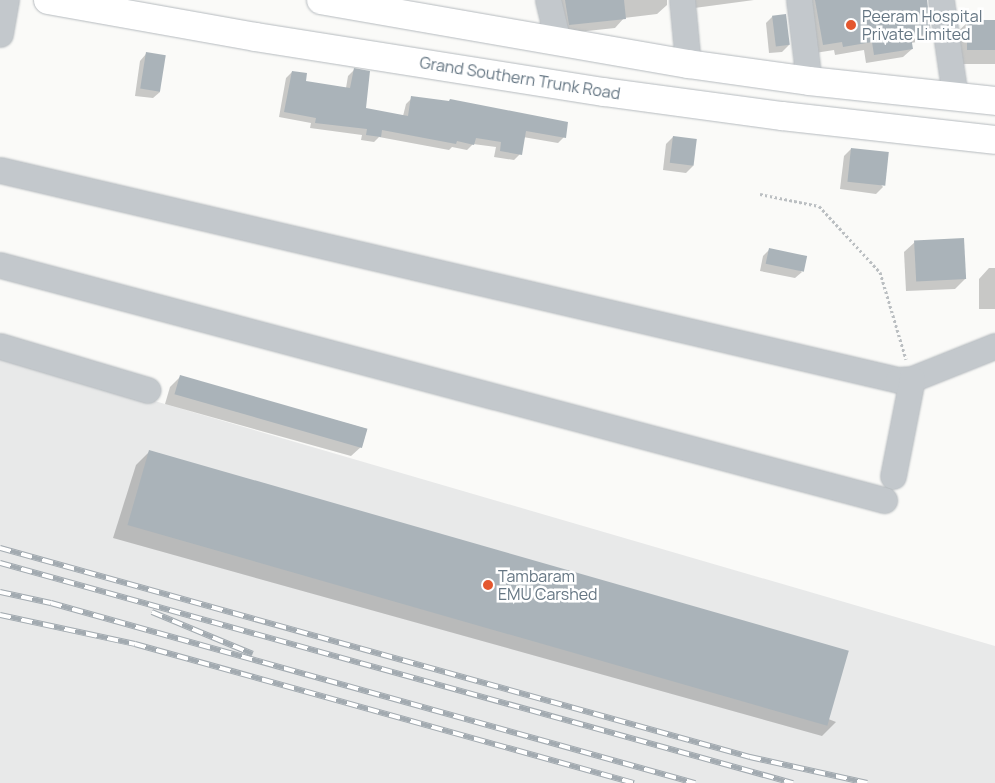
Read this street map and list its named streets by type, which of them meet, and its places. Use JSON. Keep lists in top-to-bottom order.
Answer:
{
  "streets": {
    "main road": ["Grand Southern Trunk Road"]
  },
  "places": ["Peeram Hospital Private Limited", "Tambaram EMU Carshed"]
}
